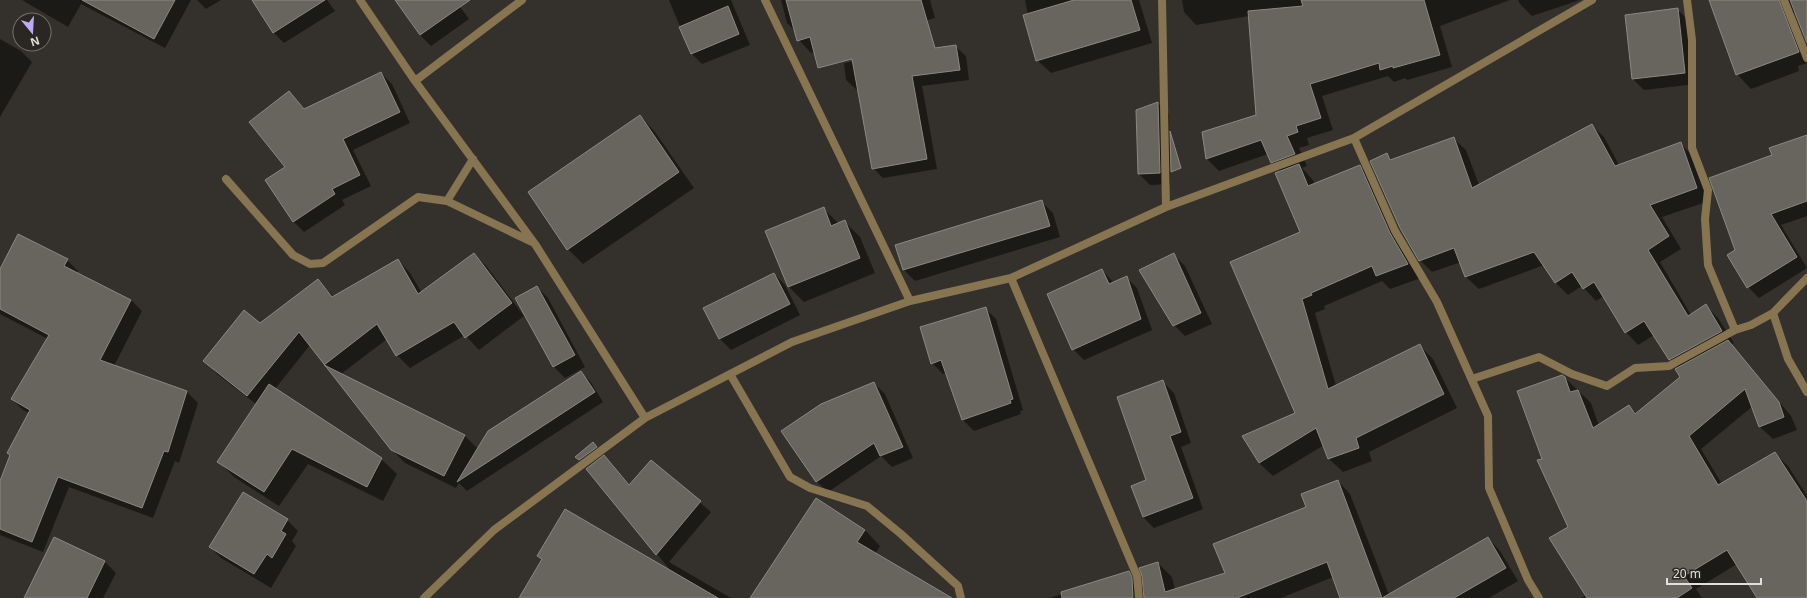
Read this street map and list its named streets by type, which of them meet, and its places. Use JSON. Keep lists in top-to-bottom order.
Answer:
{
  "scale_bar": "20 m",
  "north": "bottom"
}
